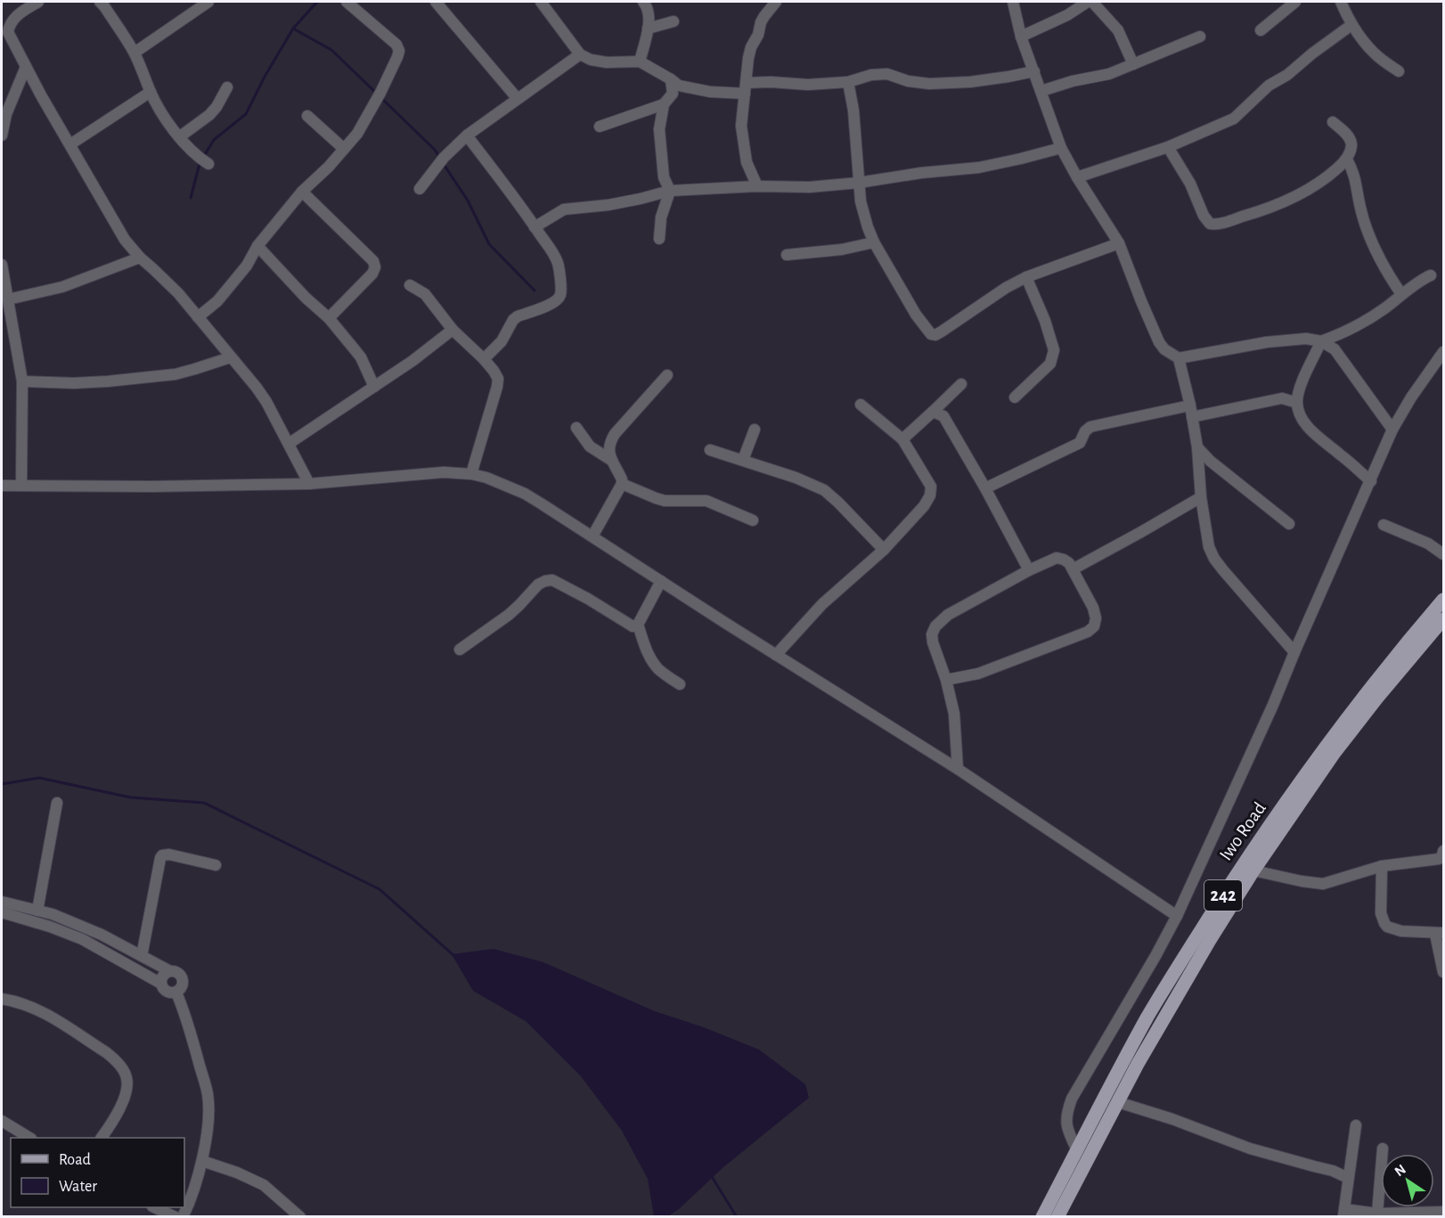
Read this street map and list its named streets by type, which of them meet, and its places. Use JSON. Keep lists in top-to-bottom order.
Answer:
{
  "streets": {
    "main road": ["Iwo Road", "242"]
  },
  "legend": ["Road", "Water"],
  "north": "top left"
}
